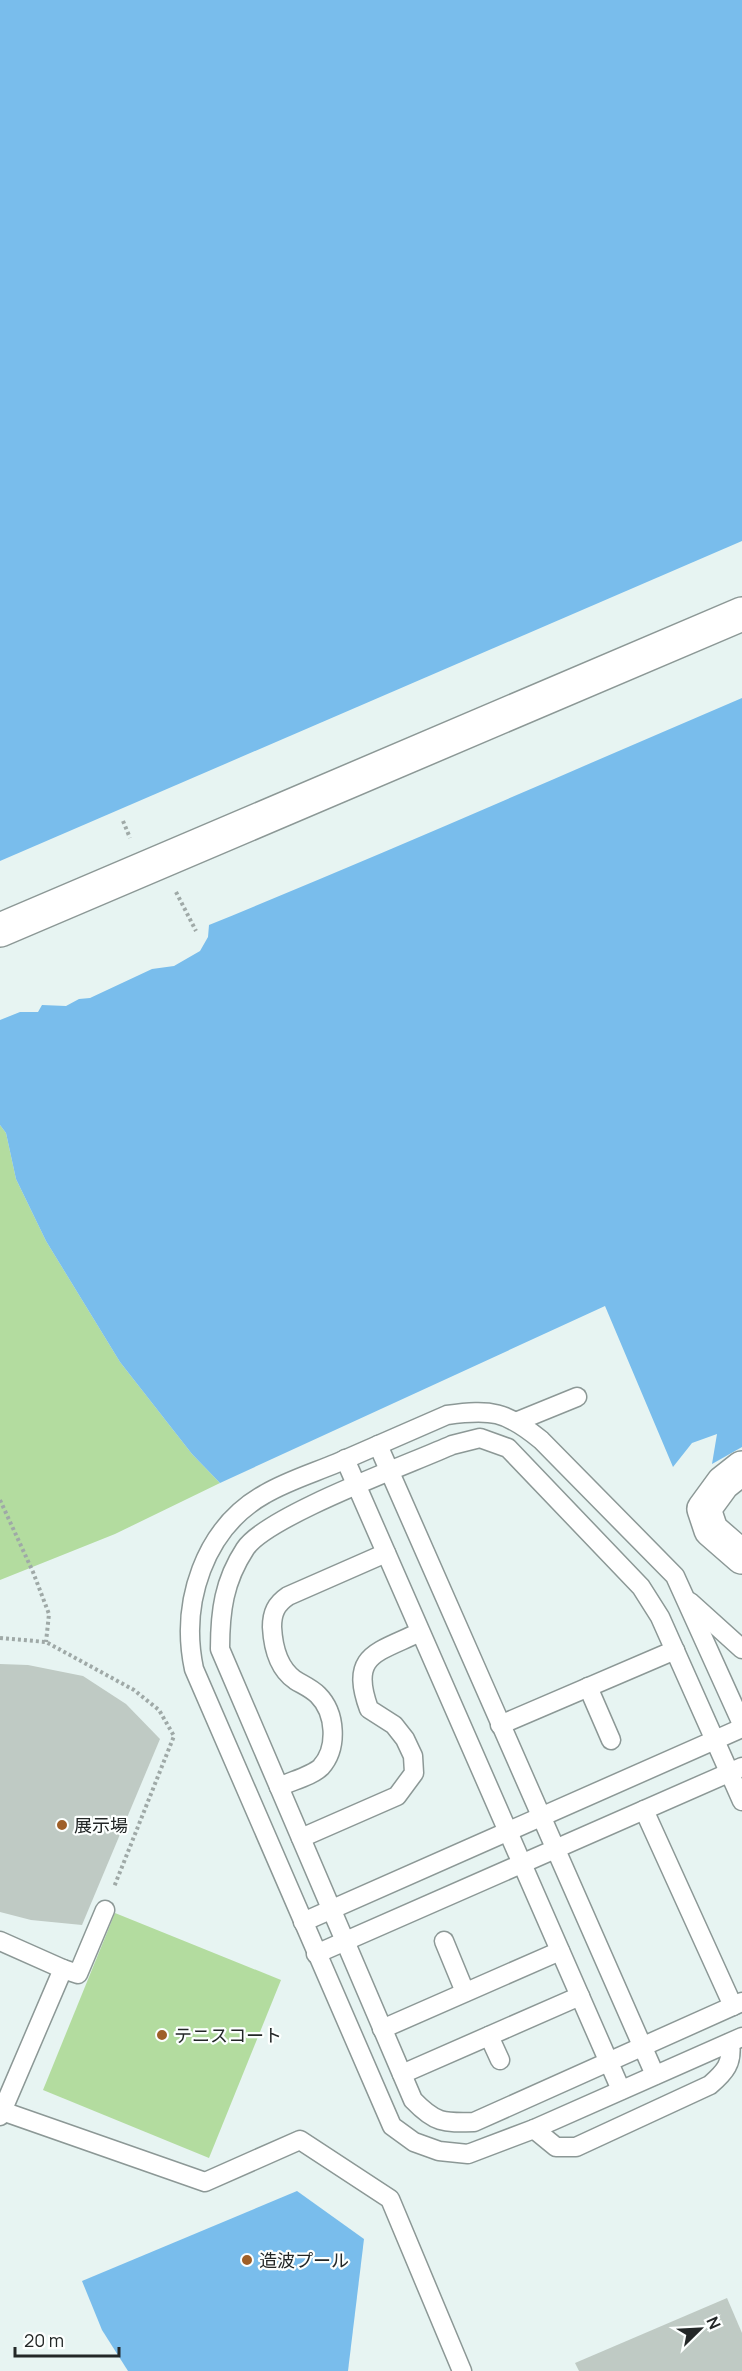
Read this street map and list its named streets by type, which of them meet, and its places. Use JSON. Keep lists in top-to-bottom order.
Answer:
{
  "places": ["展示場", "テニスコート", "造波プール"],
  "scale_bar": "20 m",
  "north": "top right"
}
